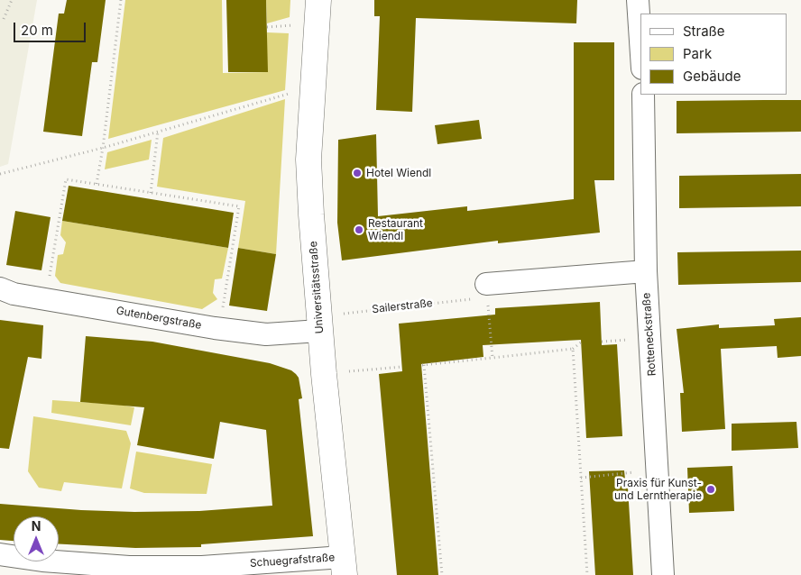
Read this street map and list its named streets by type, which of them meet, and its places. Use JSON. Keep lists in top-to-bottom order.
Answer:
{
  "streets": {
    "street": [
      "Universitätsstraße",
      "Gutenbergstraße",
      "Rotteneckstraße",
      "Schuegrafstraße"
    ],
    "path": ["Sailerstraße"]
  },
  "crossings": [
    ["Universitätsstraße", "Sailerstraße"],
    ["Universitätsstraße", "Gutenbergstraße"],
    ["Universitätsstraße", "Schuegrafstraße"],
    ["Sailerstraße", "Gutenbergstraße"]
  ],
  "places": ["Hotel Wiendl", "Restaurant Wiendl", "Praxis für Kunst- und Lerntherapie"],
  "legend": ["Straße", "Park", "Gebäude"],
  "scale_bar": "20 m",
  "north": "top"
}
